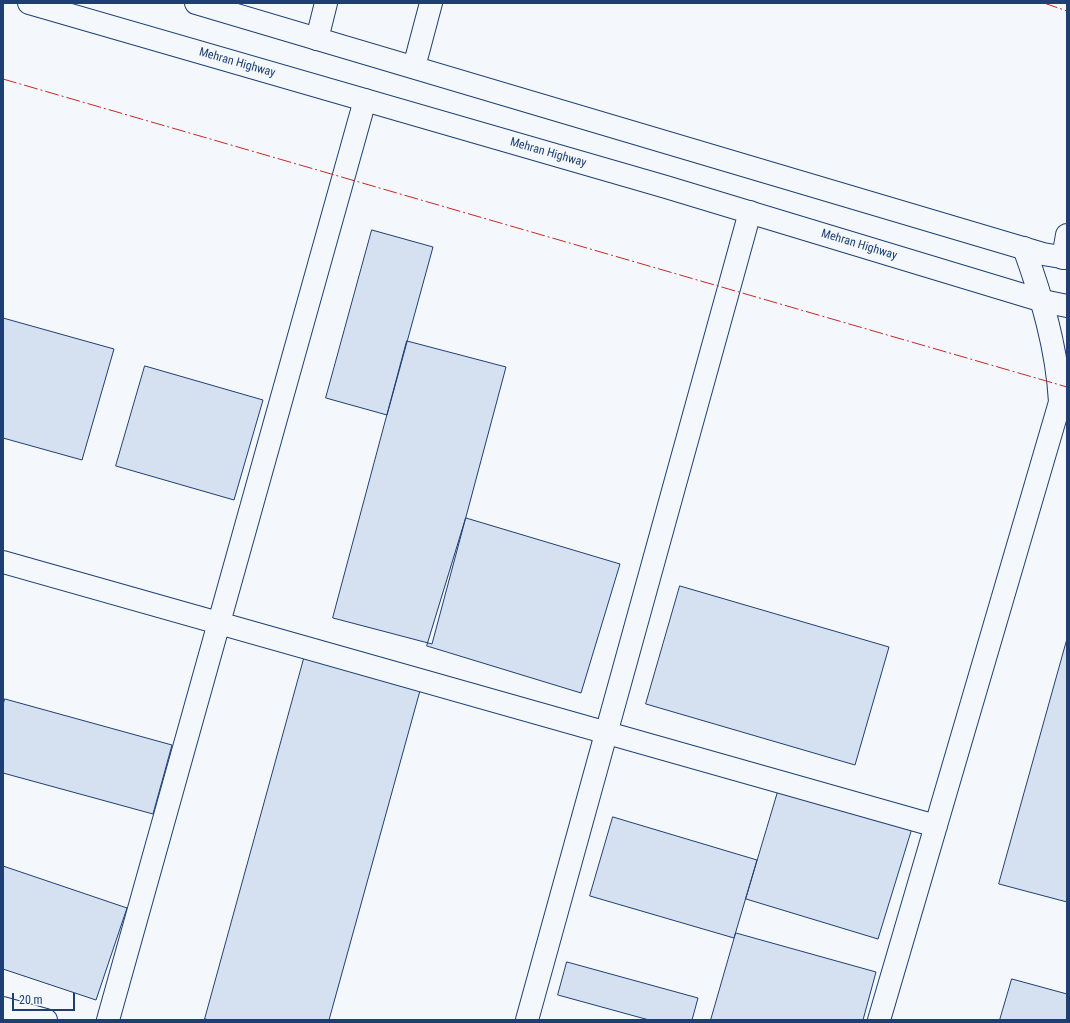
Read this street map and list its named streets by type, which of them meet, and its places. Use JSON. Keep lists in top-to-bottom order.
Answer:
{
  "streets": {
    "street": ["Mehran Highway"]
  },
  "scale_bar": "20 m"
}
